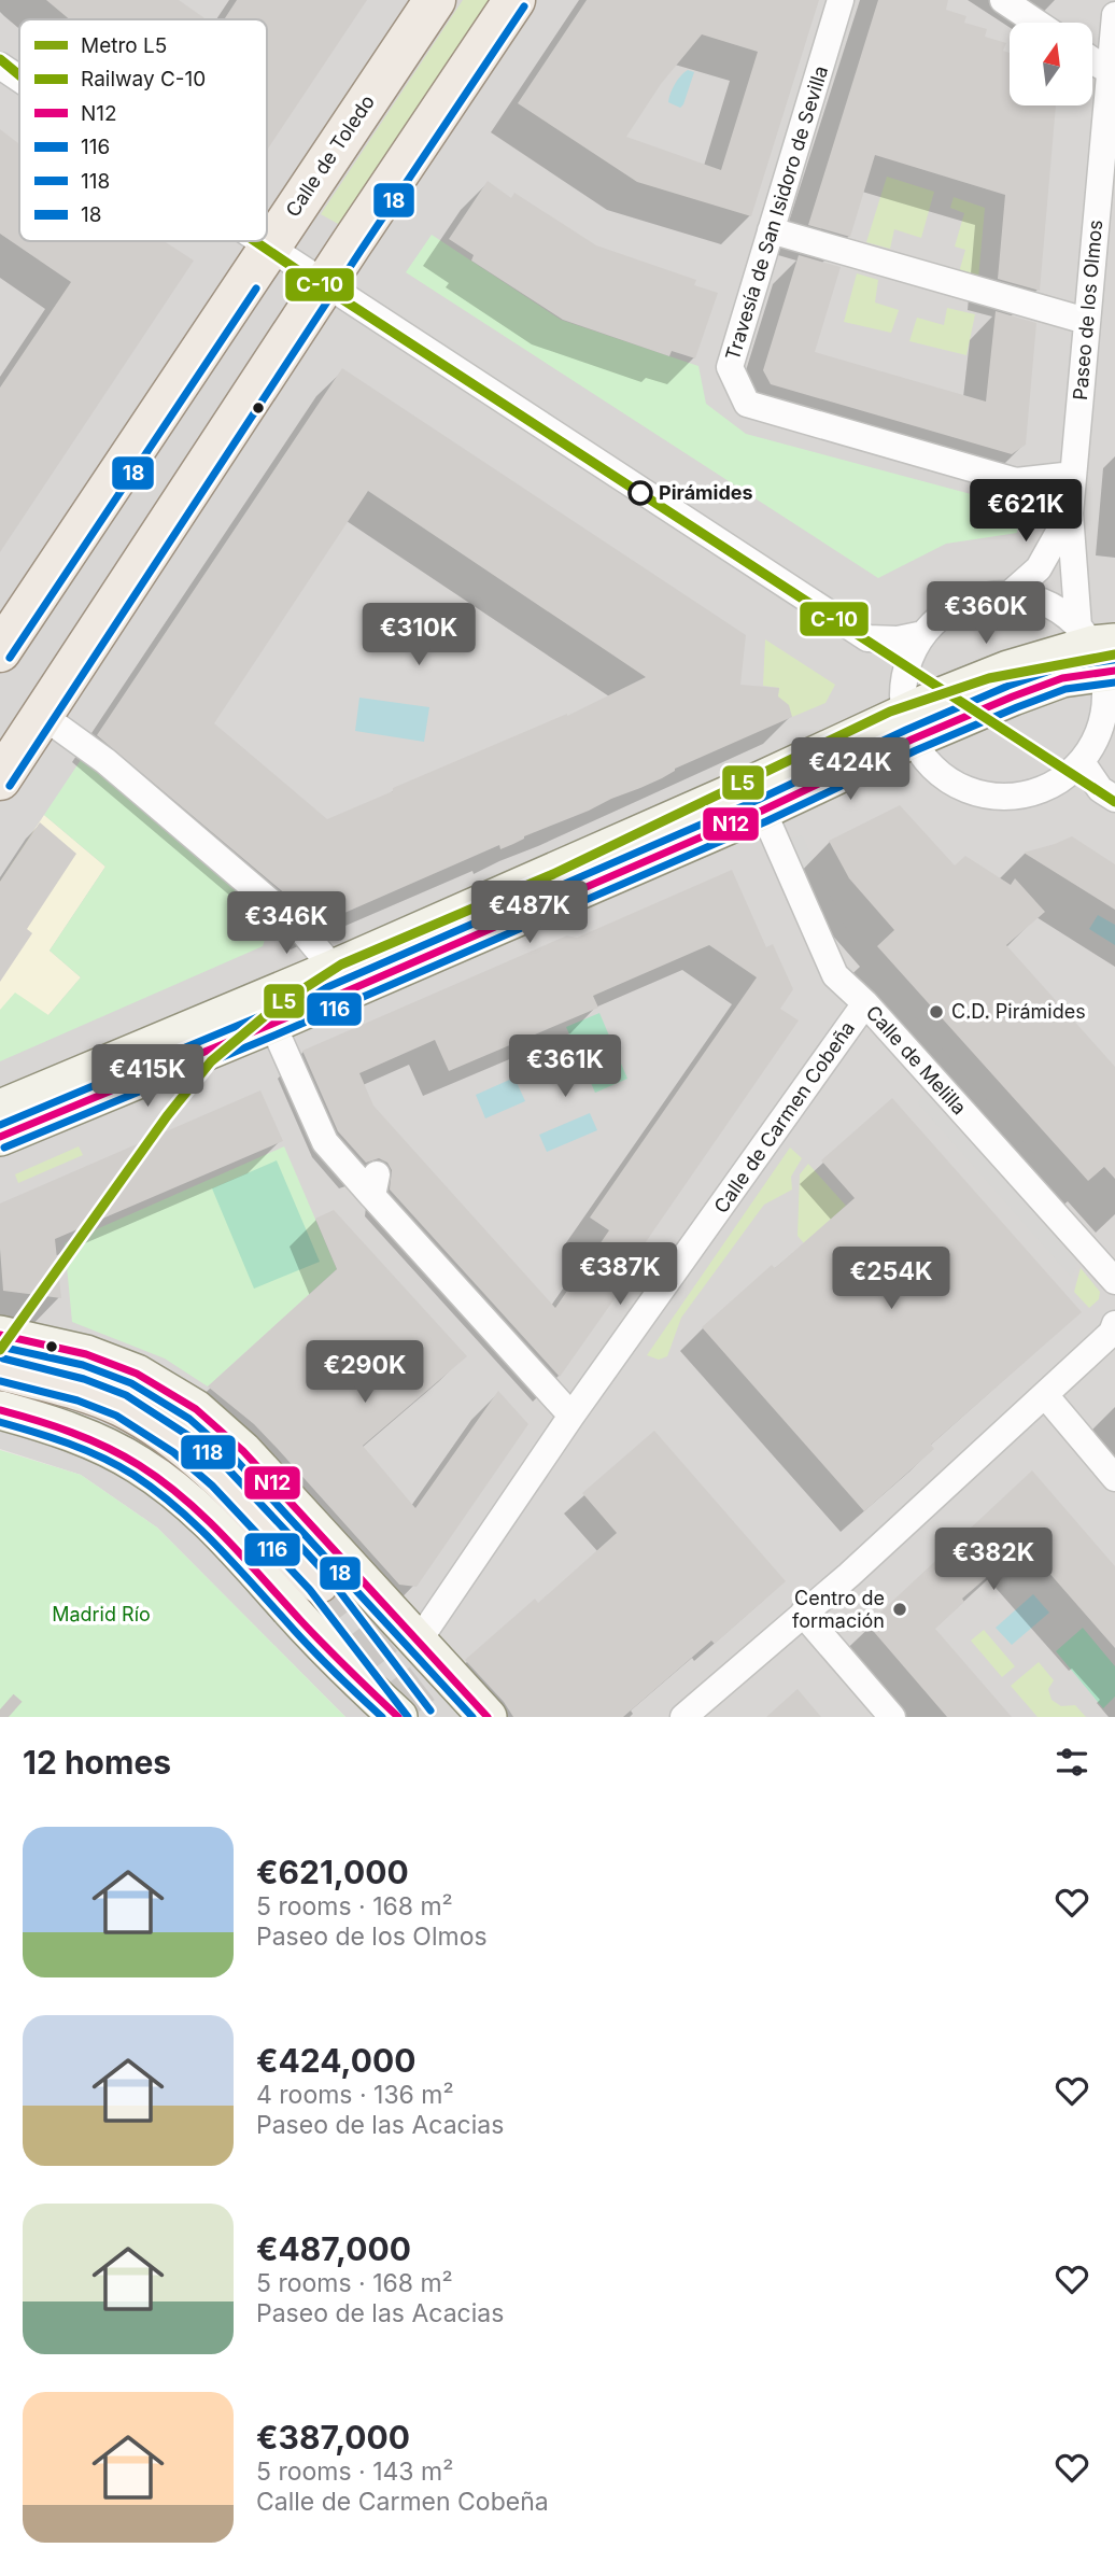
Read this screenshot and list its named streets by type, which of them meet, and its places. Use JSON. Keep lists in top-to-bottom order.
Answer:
{
  "streets": {
    "main road": ["Calle de Toledo"],
    "street": [
      "Travesía de San Isidoro de Sevilla",
      "Paseo de los Olmos",
      "Calle de Melilla",
      "Calle de Carmen Cobeña"
    ]
  },
  "crossings": [
    ["Travesía de San Isidoro de Sevilla", "Paseo de los Olmos"],
    ["Calle de Melilla", "Calle de Carmen Cobeña"]
  ],
  "parks": ["Madrid Río"],
  "places": ["Pirámides", "C.D. Pirámides", "Centro de formación"],
  "lines": [
    "transit line 18",
    "rail line C-10",
    "metro line L5",
    "transit line 118",
    "transit line N12",
    "transit line 116"
  ],
  "legend": [
    "Metro L5",
    "Railway C-10",
    "N12",
    "116",
    "118",
    "18"
  ],
  "north": "top",
  "page": {
    "price": [
      "€621K",
      "€360K",
      "€310K",
      "€424K",
      "€487K",
      "€346K",
      "€361K",
      "€415K",
      "€387K",
      "€254K",
      "€290K",
      "€382K"
    ],
    "heading": "12 homes",
    "list": [
      {
        "name": "€621,000",
        "note": "5 rooms · 168 m² · Paseo de los Olmos"
      },
      {
        "name": "€424,000",
        "note": "4 rooms · 136 m² · Paseo de las Acacias"
      },
      {
        "name": "€487,000",
        "note": "5 rooms · 168 m² · Paseo de las Acacias"
      },
      {
        "name": "€387,000",
        "note": "5 rooms · 143 m² · Calle de Carmen Cobeña"
      }
    ]
  }
}
